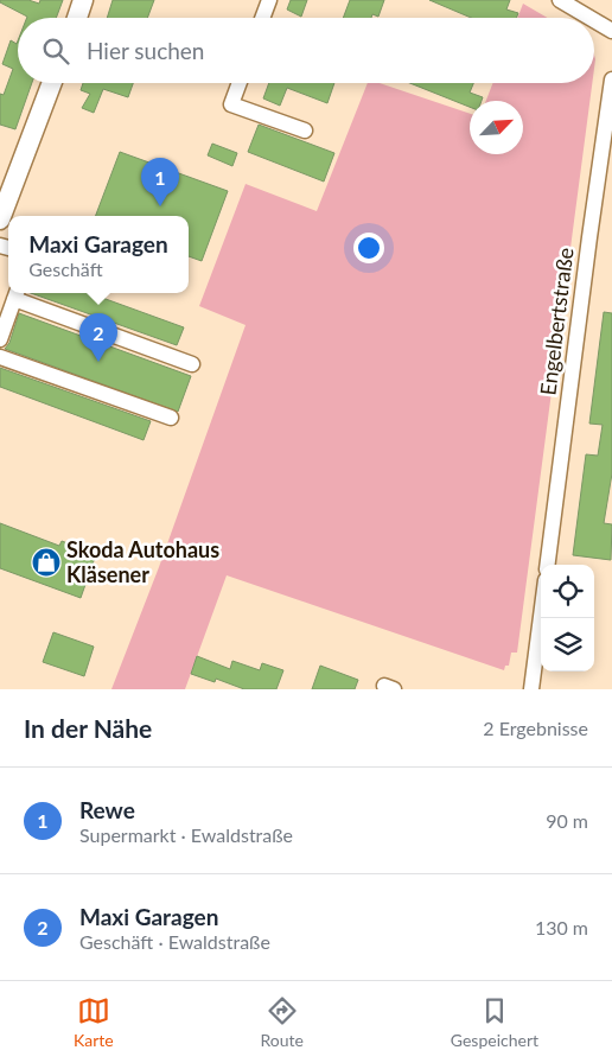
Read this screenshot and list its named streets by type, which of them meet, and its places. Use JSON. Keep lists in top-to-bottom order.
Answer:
{
  "streets": {
    "street": ["Engelbertstraße"]
  },
  "places": {
    "shop": ["Skoda Autohaus Kläsener"]
  },
  "north": "top right",
  "page": {
    "search": "Hier suchen",
    "pins": ["1", "2"],
    "popup": ["Maxi Garagen", "Geschäft"],
    "heading": ["In der Nähe", "2 Ergebnisse"],
    "list": [
      {
        "mark": "1",
        "name": "Rewe",
        "note": "Supermarkt · Ewaldstraße",
        "value": "90 m"
      },
      {
        "mark": "2",
        "name": "Maxi Garagen",
        "note": "Geschäft · Ewaldstraße",
        "value": "130 m"
      }
    ],
    "nav": ["Karte", "Route", "Gespeichert"]
  }
}
